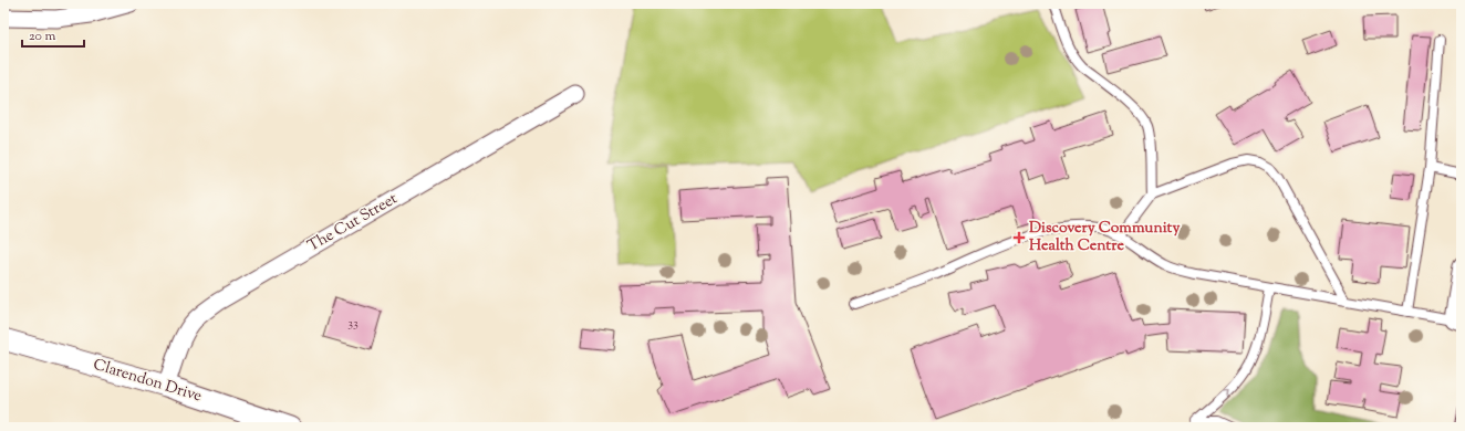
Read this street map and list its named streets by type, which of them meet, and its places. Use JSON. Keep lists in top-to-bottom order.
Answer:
{
  "streets": {
    "street": ["The Cut Street", "Clarendon Drive"]
  },
  "crossings": [
    ["The Cut Street", "Clarendon Drive"]
  ],
  "places": {
    "health": ["Discovery Community Health Centre"]
  },
  "house_numbers": ["33"],
  "scale_bar": "20 m"
}
